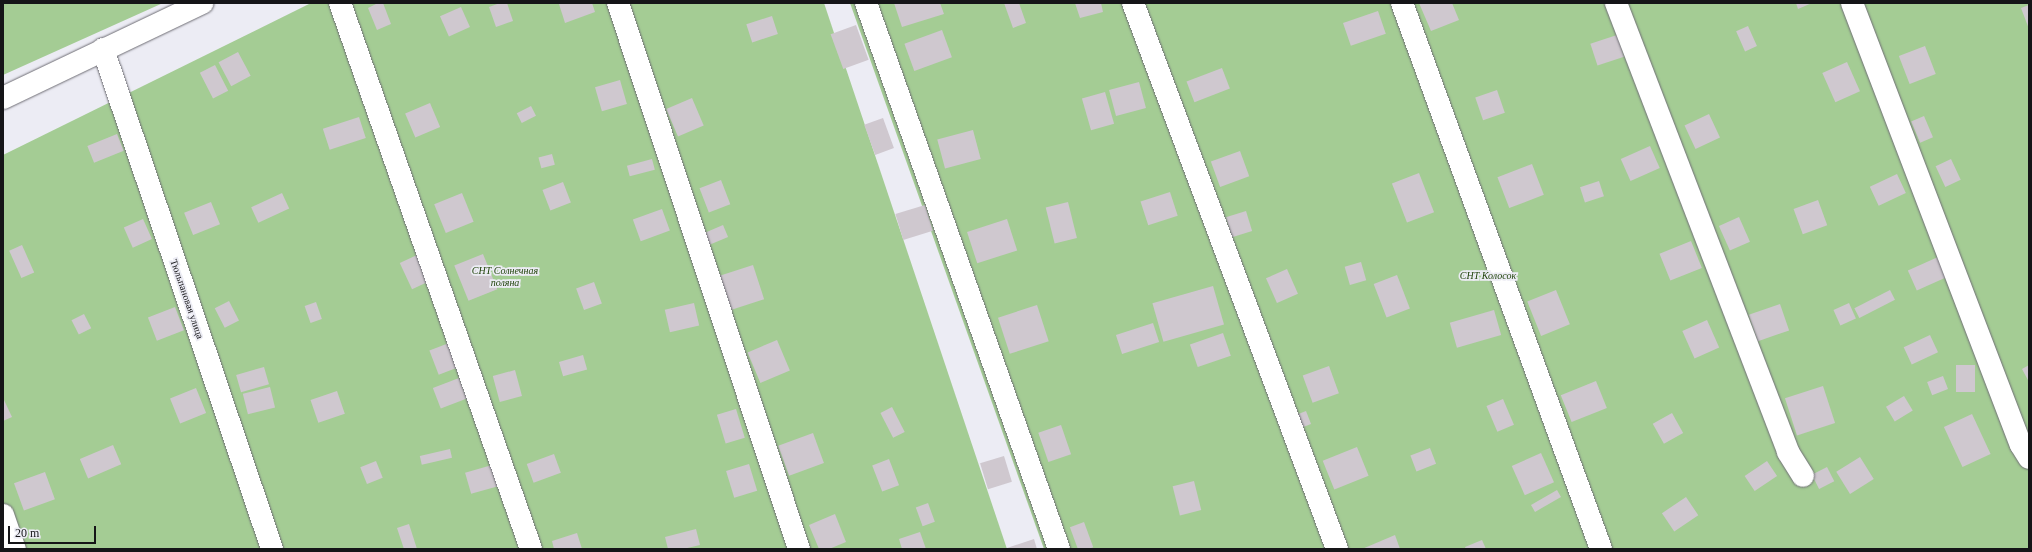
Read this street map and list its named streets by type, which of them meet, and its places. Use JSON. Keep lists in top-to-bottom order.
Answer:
{
  "streets": {
    "street": ["Тюльпановая улица"]
  },
  "parks": ["СНТ Солнечная поляна", "СНТ Колосок"],
  "scale_bar": "20 m"
}
